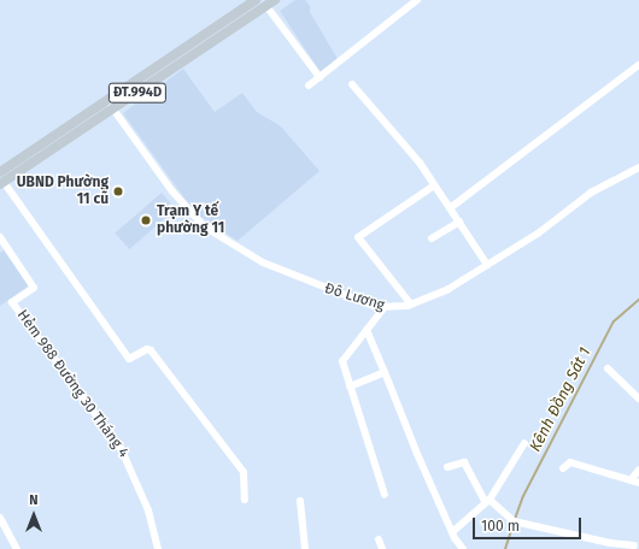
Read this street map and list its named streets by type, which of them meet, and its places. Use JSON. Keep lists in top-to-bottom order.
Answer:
{
  "streets": {
    "main road": ["ĐT.994D"],
    "street": ["Đô Lương", "Hẻm 988 Đường 30 Tháng 4"]
  },
  "crossings": [
    ["ĐT.994D", "Đô Lương"]
  ],
  "water": ["Kênh Đồng Sát 1"],
  "places": ["UBND Phường 11 cũ", "Trạm Y tế phường 11"],
  "scale_bar": "100 m",
  "north": "top"
}
